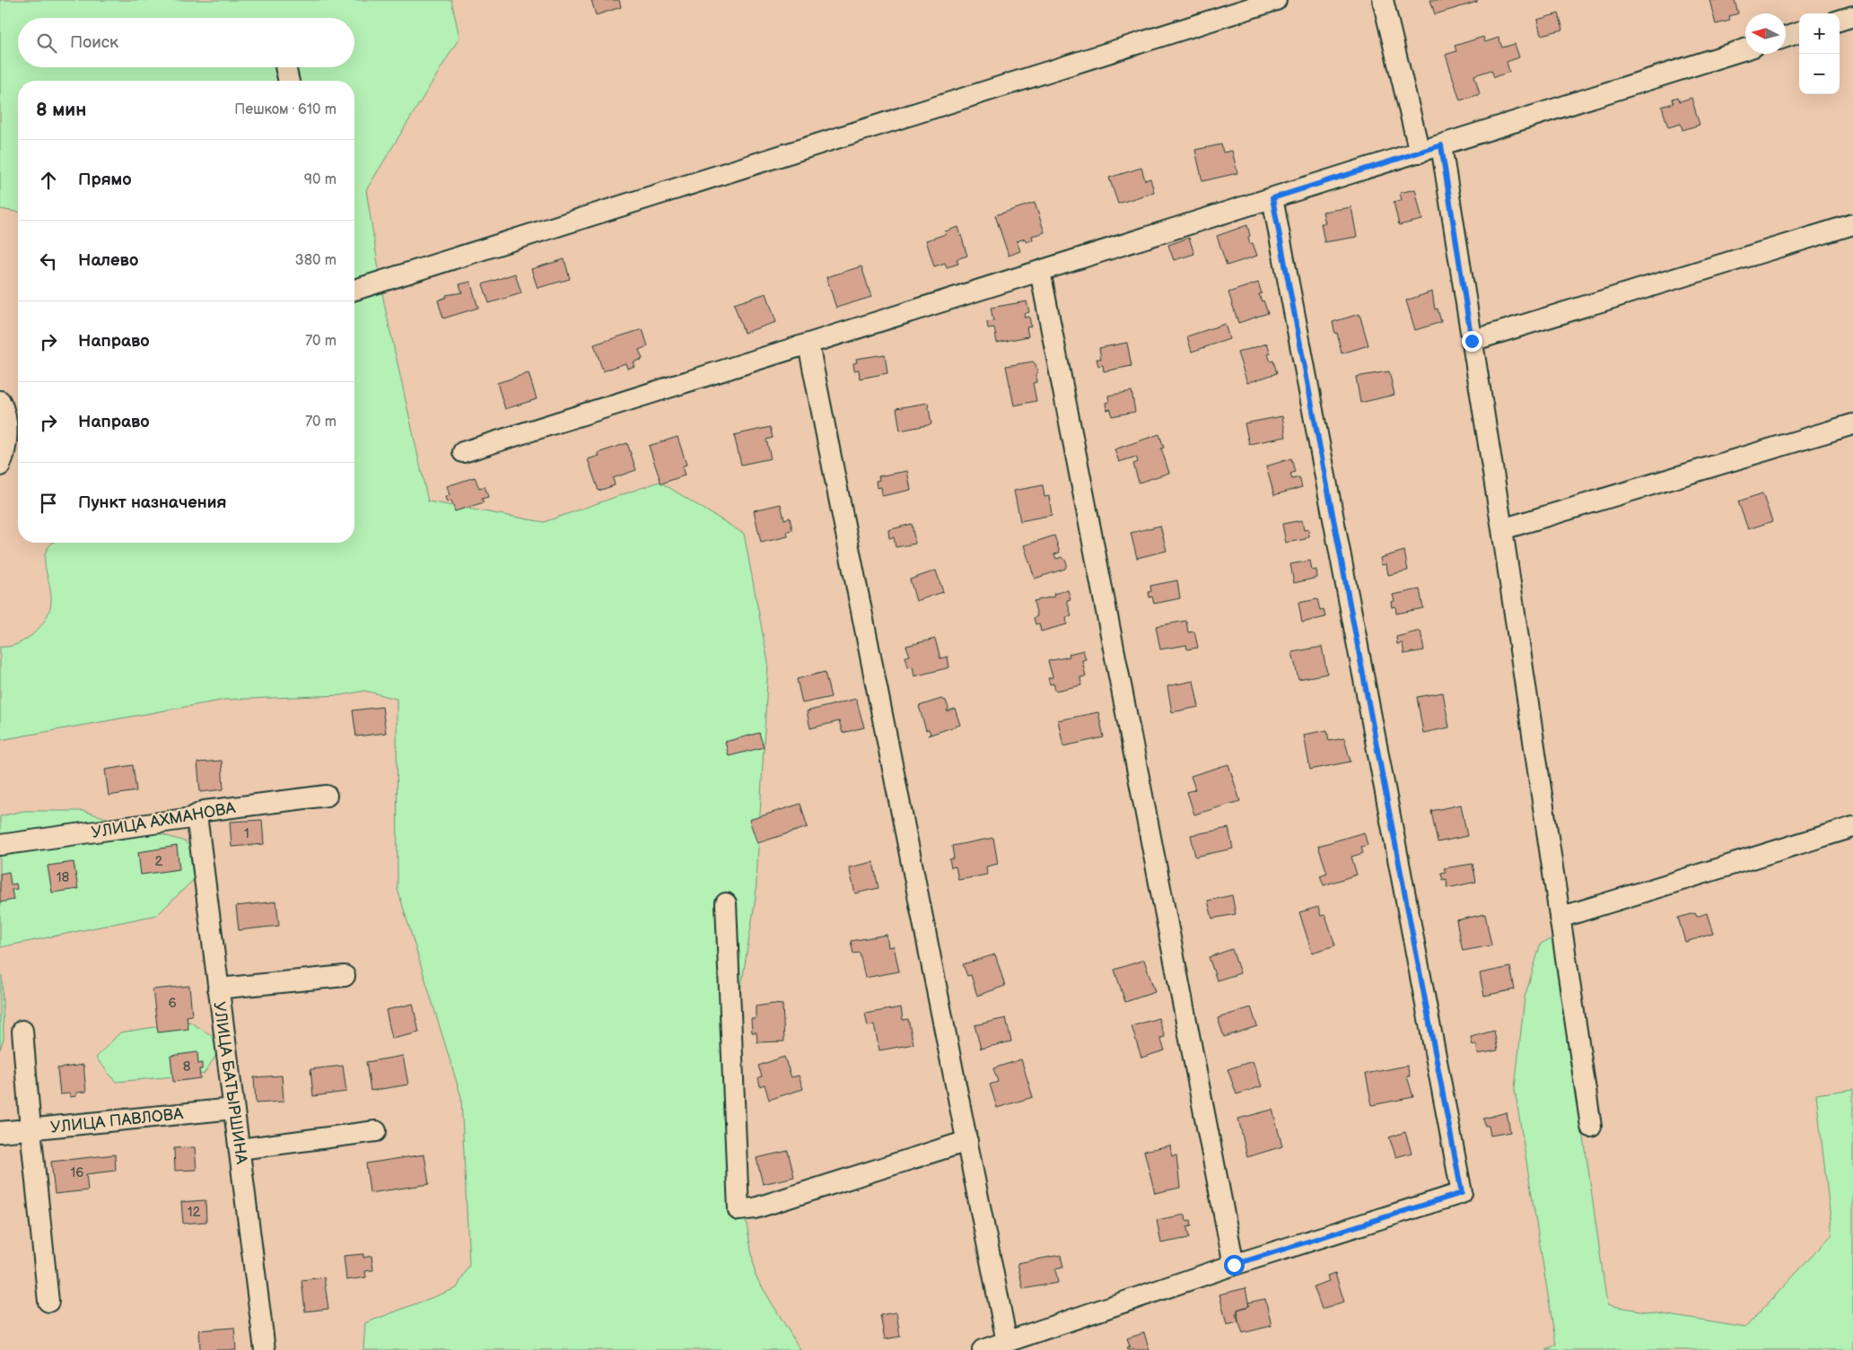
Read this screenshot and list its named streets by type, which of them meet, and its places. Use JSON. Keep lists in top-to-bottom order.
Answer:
{
  "streets": {
    "street": ["УЛИЦА АХМАНОВА", "УЛИЦА БАТЫРШИНА", "УЛИЦА ПАВЛОВА"]
  },
  "crossings": [
    ["УЛИЦА АХМАНОВА", "УЛИЦА БАТЫРШИНА"],
    ["УЛИЦА БАТЫРШИНА", "УЛИЦА ПАВЛОВА"]
  ],
  "house_numbers": [
    "1",
    "2",
    "18",
    "6",
    "8",
    "16",
    "12"
  ],
  "north": "left",
  "page": {
    "map_buttons": ["+", "−"],
    "search": "Поиск",
    "heading": ["8 мин", "Пешком · 610 m"],
    "list": [
      ["Прямо", "90 m"],
      ["Налево", "380 m"],
      ["Направо", "70 m"],
      ["Направо", "70 m"],
      "Пункт назначения"
    ]
  }
}
